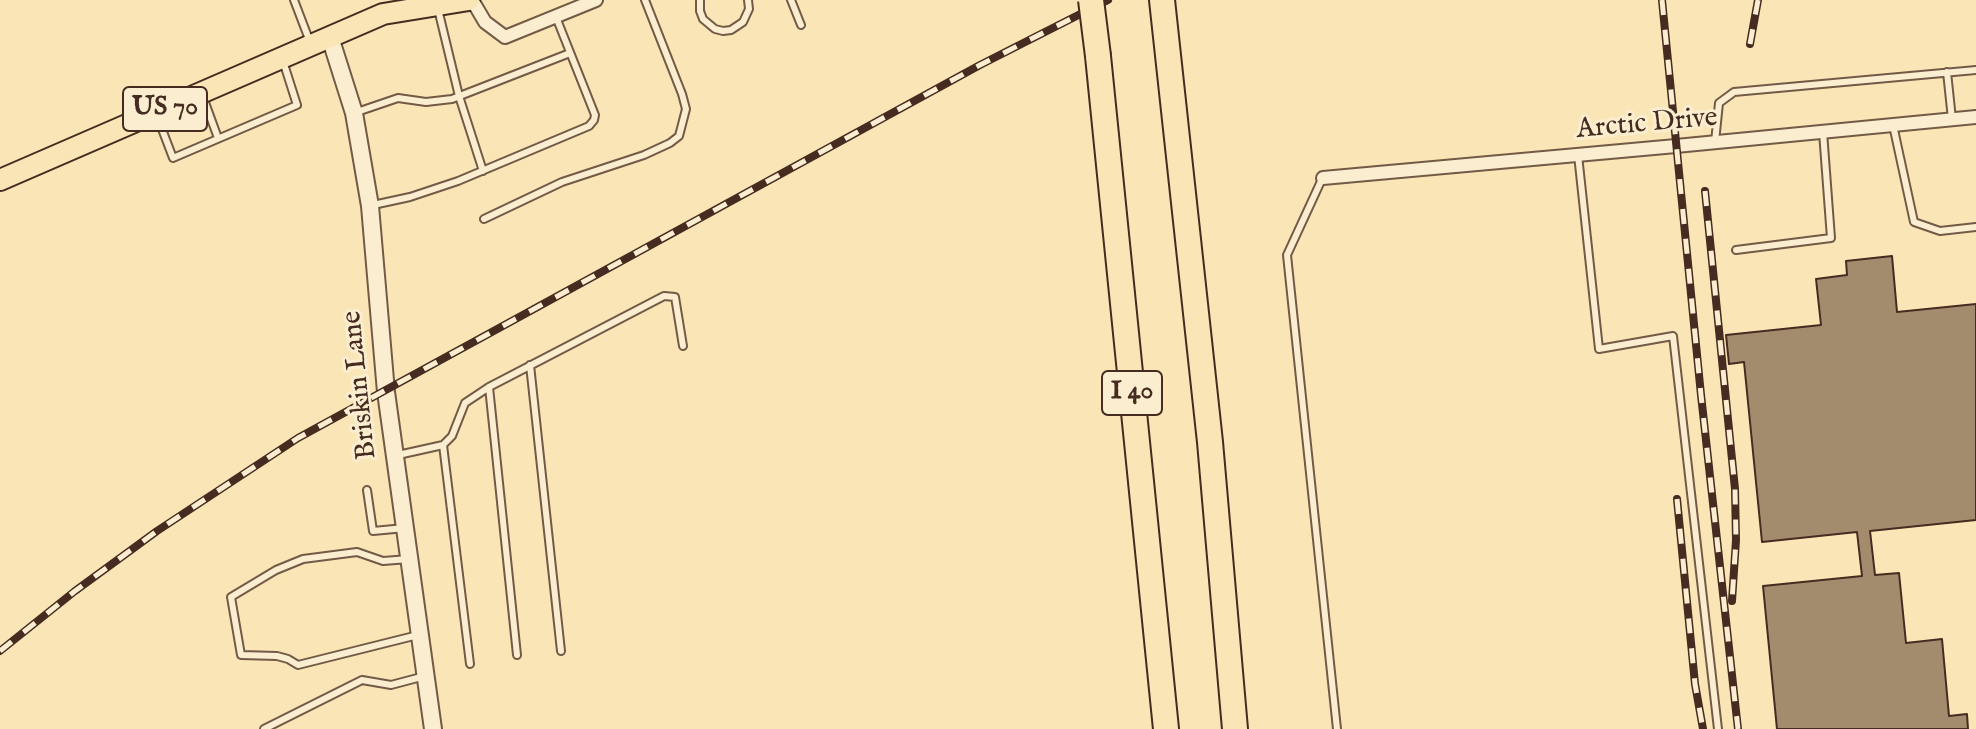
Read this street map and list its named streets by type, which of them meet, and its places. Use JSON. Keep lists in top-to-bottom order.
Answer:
{
  "streets": {
    "highway": ["I 40"],
    "main road": ["US 70"],
    "street": ["Arctic Drive", "Briskin Lane"]
  },
  "crossings": [
    ["US 70", "Briskin Lane"]
  ]
}
